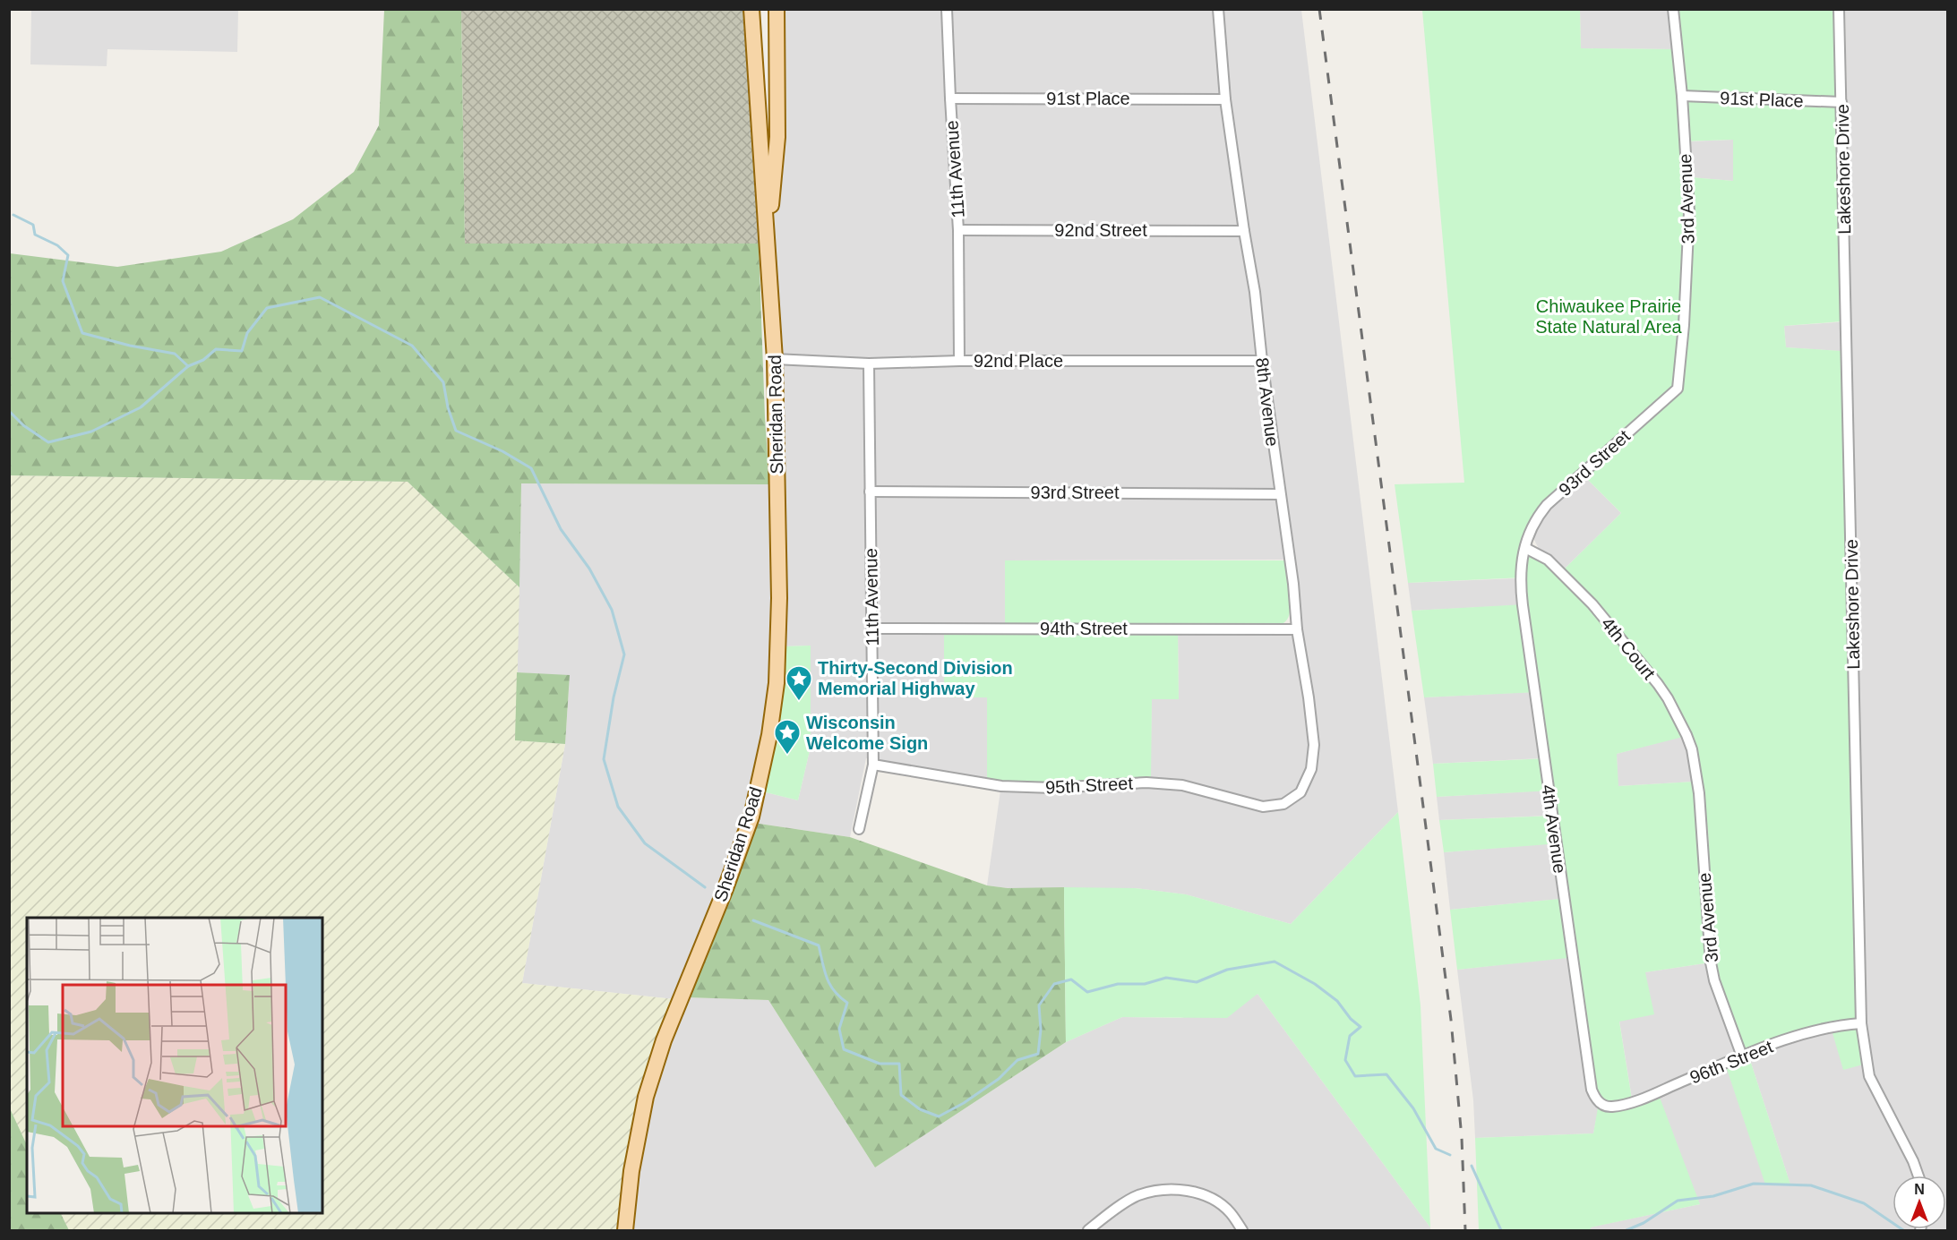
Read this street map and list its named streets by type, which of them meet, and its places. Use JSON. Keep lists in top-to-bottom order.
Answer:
{
  "streets": {
    "main road": ["Sheridan Road"],
    "street": [
      "91st Place",
      "11th Avenue",
      "Lakeshore Drive",
      "3rd Avenue",
      "92nd Street",
      "92nd Place",
      "8th Avenue",
      "93rd Street",
      "94th Street",
      "4th Court",
      "95th Street",
      "4th Avenue",
      "96th Street"
    ]
  },
  "crossings": [
    ["91st Place", "11th Avenue"],
    ["91st Place", "Lakeshore Drive"],
    ["91st Place", "3rd Avenue"],
    ["91st Place", "8th Avenue"],
    ["11th Avenue", "92nd Street"],
    ["11th Avenue", "92nd Place"],
    ["11th Avenue", "93rd Street"],
    ["11th Avenue", "94th Street"],
    ["11th Avenue", "95th Street"],
    ["Lakeshore Drive", "96th Street"],
    ["3rd Avenue", "93rd Street"],
    ["3rd Avenue", "4th Court"],
    ["3rd Avenue", "96th Street"],
    ["92nd Street", "8th Avenue"],
    ["92nd Place", "8th Avenue"],
    ["92nd Place", "Sheridan Road"],
    ["8th Avenue", "93rd Street"],
    ["8th Avenue", "94th Street"],
    ["8th Avenue", "95th Street"],
    ["93rd Street", "4th Court"],
    ["93rd Street", "4th Avenue"],
    ["4th Court", "4th Avenue"],
    ["4th Avenue", "96th Street"]
  ],
  "parks": ["Chiwaukee Prairie State Natural Area"],
  "places": {
    "place": ["Thirty-Second Division Memorial Highway", "Wisconsin Welcome Sign"]
  },
  "north": "top"
}
